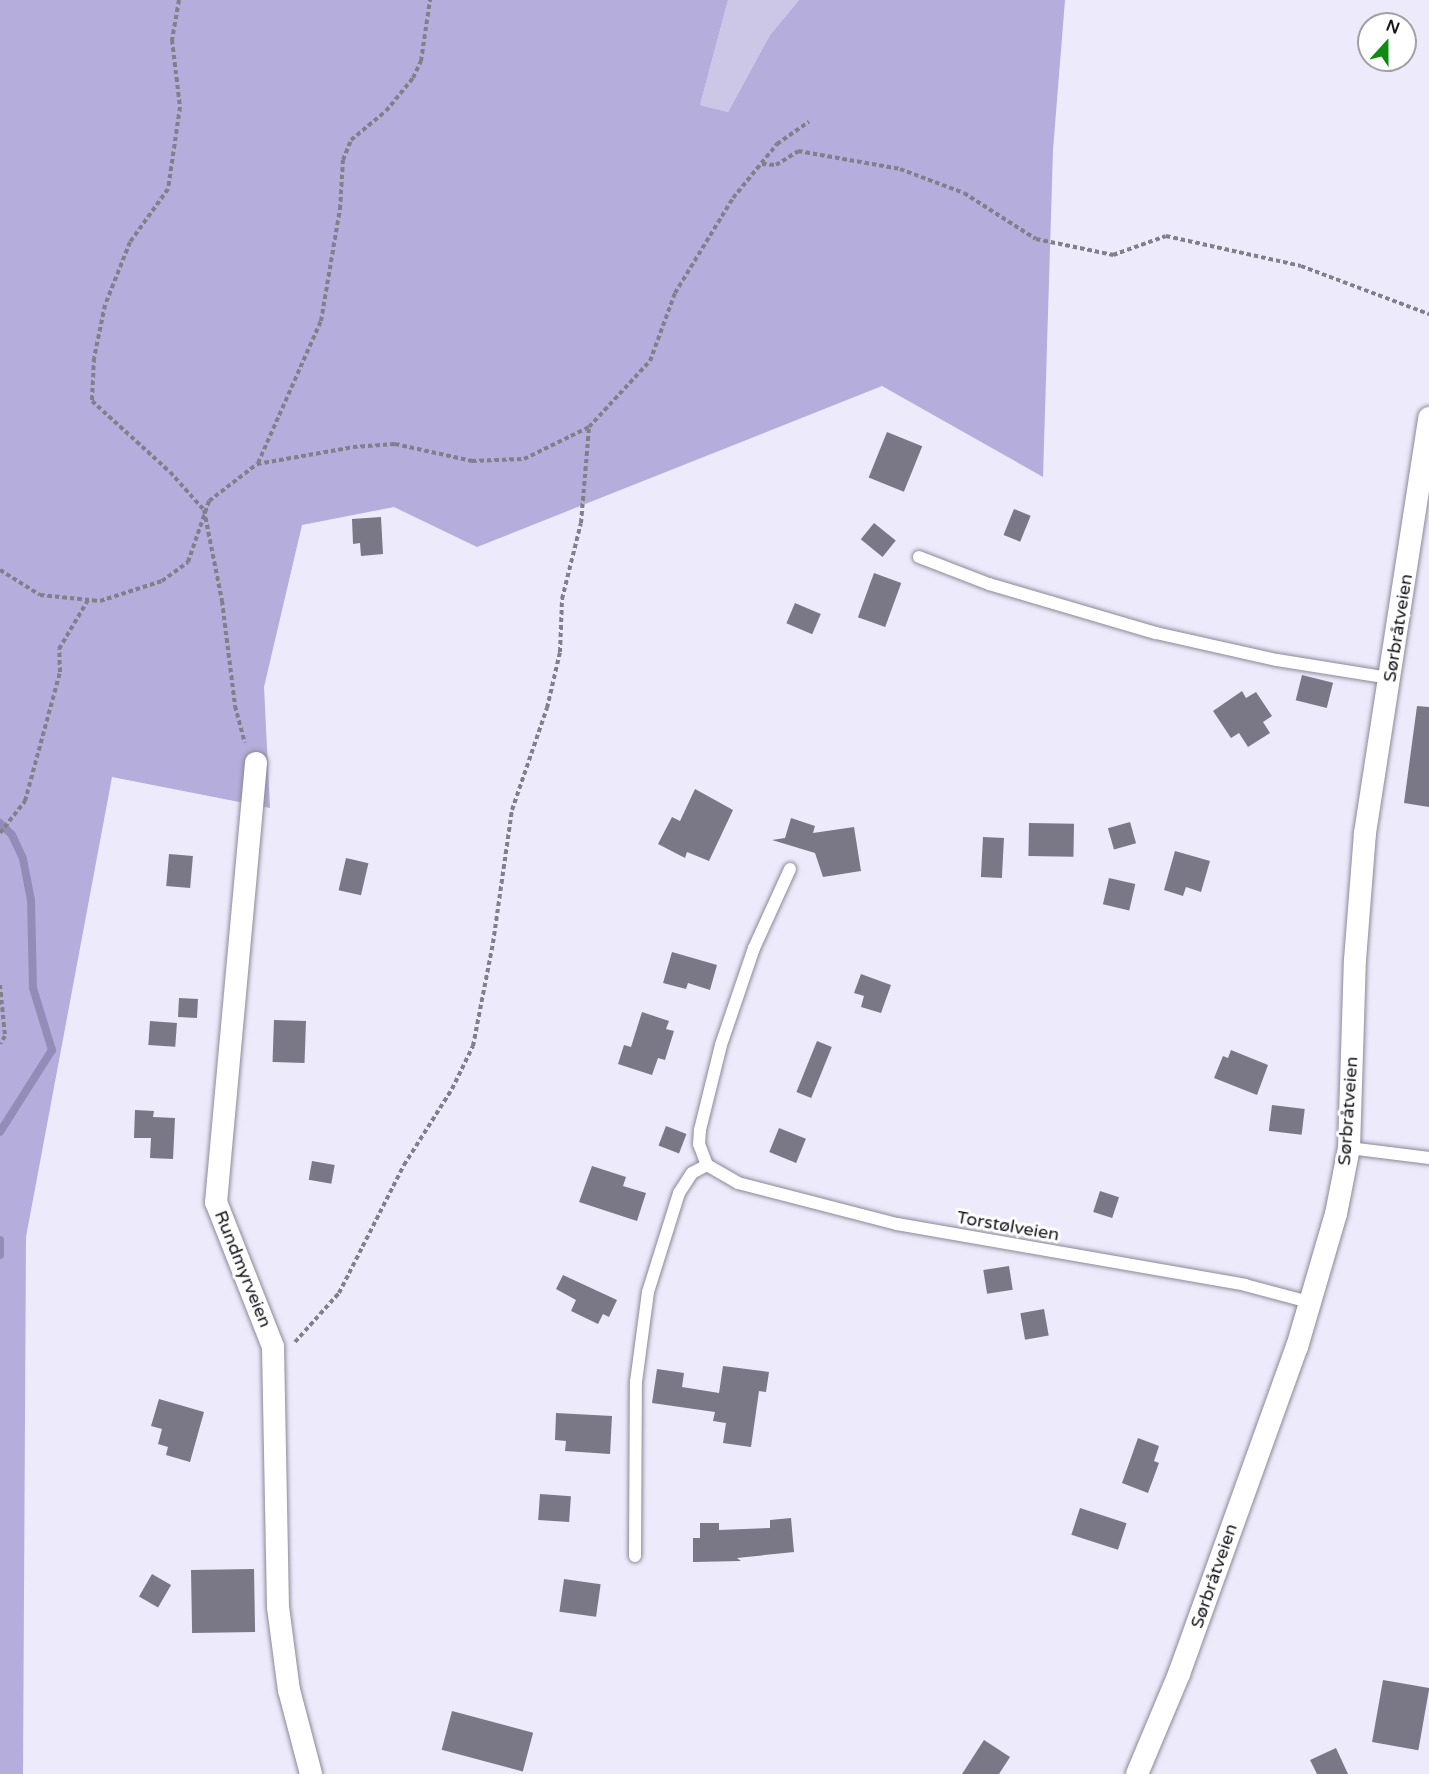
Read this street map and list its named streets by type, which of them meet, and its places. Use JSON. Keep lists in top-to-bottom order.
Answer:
{
  "streets": {
    "street": ["Sørbråtveien", "Rundmyrveien"],
    "lane": ["Torstølveien"]
  },
  "crossings": [
    ["Sørbråtveien", "Torstølveien"]
  ],
  "north": "top"
}
